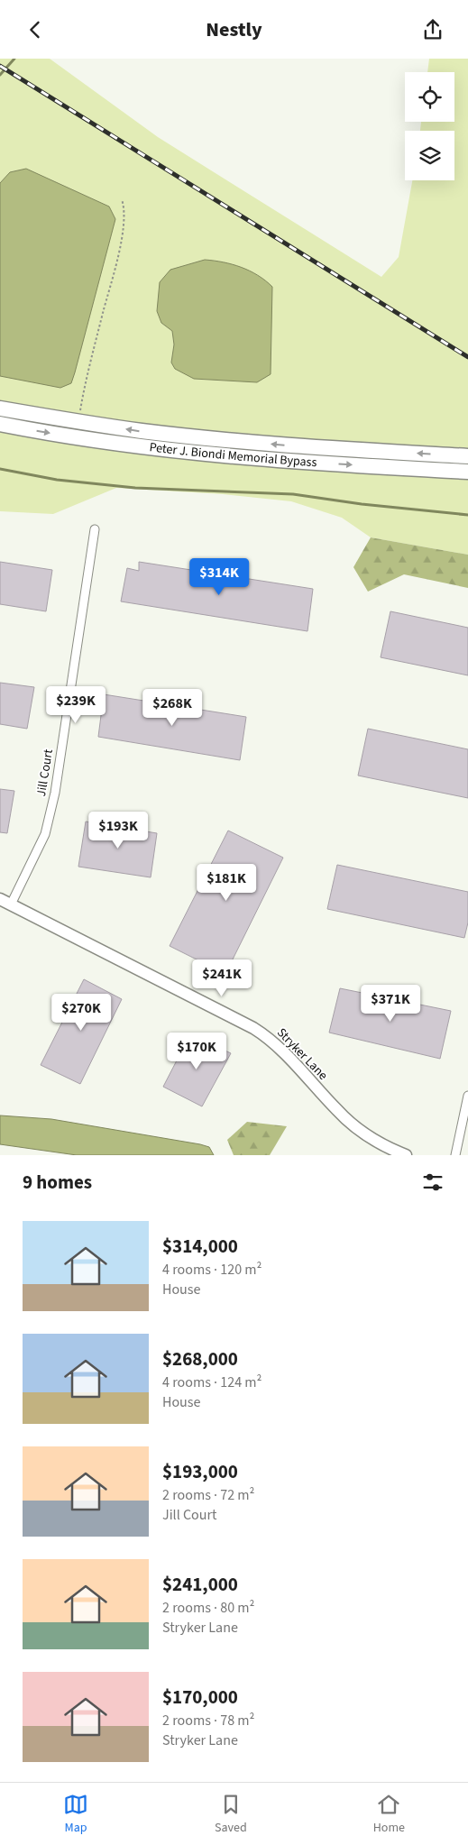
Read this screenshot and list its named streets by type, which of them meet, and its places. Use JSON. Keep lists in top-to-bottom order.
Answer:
{
  "streets": {
    "highway": ["Peter J. Biondi Memorial Bypass"],
    "street": ["Jill Court", "Stryker Lane"]
  },
  "crossings": [
    ["Jill Court", "Stryker Lane"]
  ],
  "page": {
    "header": "Nestly",
    "price": [
      "$314K",
      "$239K",
      "$268K",
      "$193K",
      "$181K",
      "$241K",
      "$371K",
      "$270K",
      "$170K"
    ],
    "heading": "9 homes",
    "list": [
      {
        "name": "$314,000",
        "note": "4 rooms · 120 m² · House"
      },
      {
        "name": "$268,000",
        "note": "4 rooms · 124 m² · House"
      },
      {
        "name": "$193,000",
        "note": "2 rooms · 72 m² · Jill Court"
      },
      {
        "name": "$241,000",
        "note": "2 rooms · 80 m² · Stryker Lane"
      },
      {
        "name": "$170,000",
        "note": "2 rooms · 78 m² · Stryker Lane"
      }
    ],
    "tabs": ["Map", "Saved", "Home"]
  }
}
